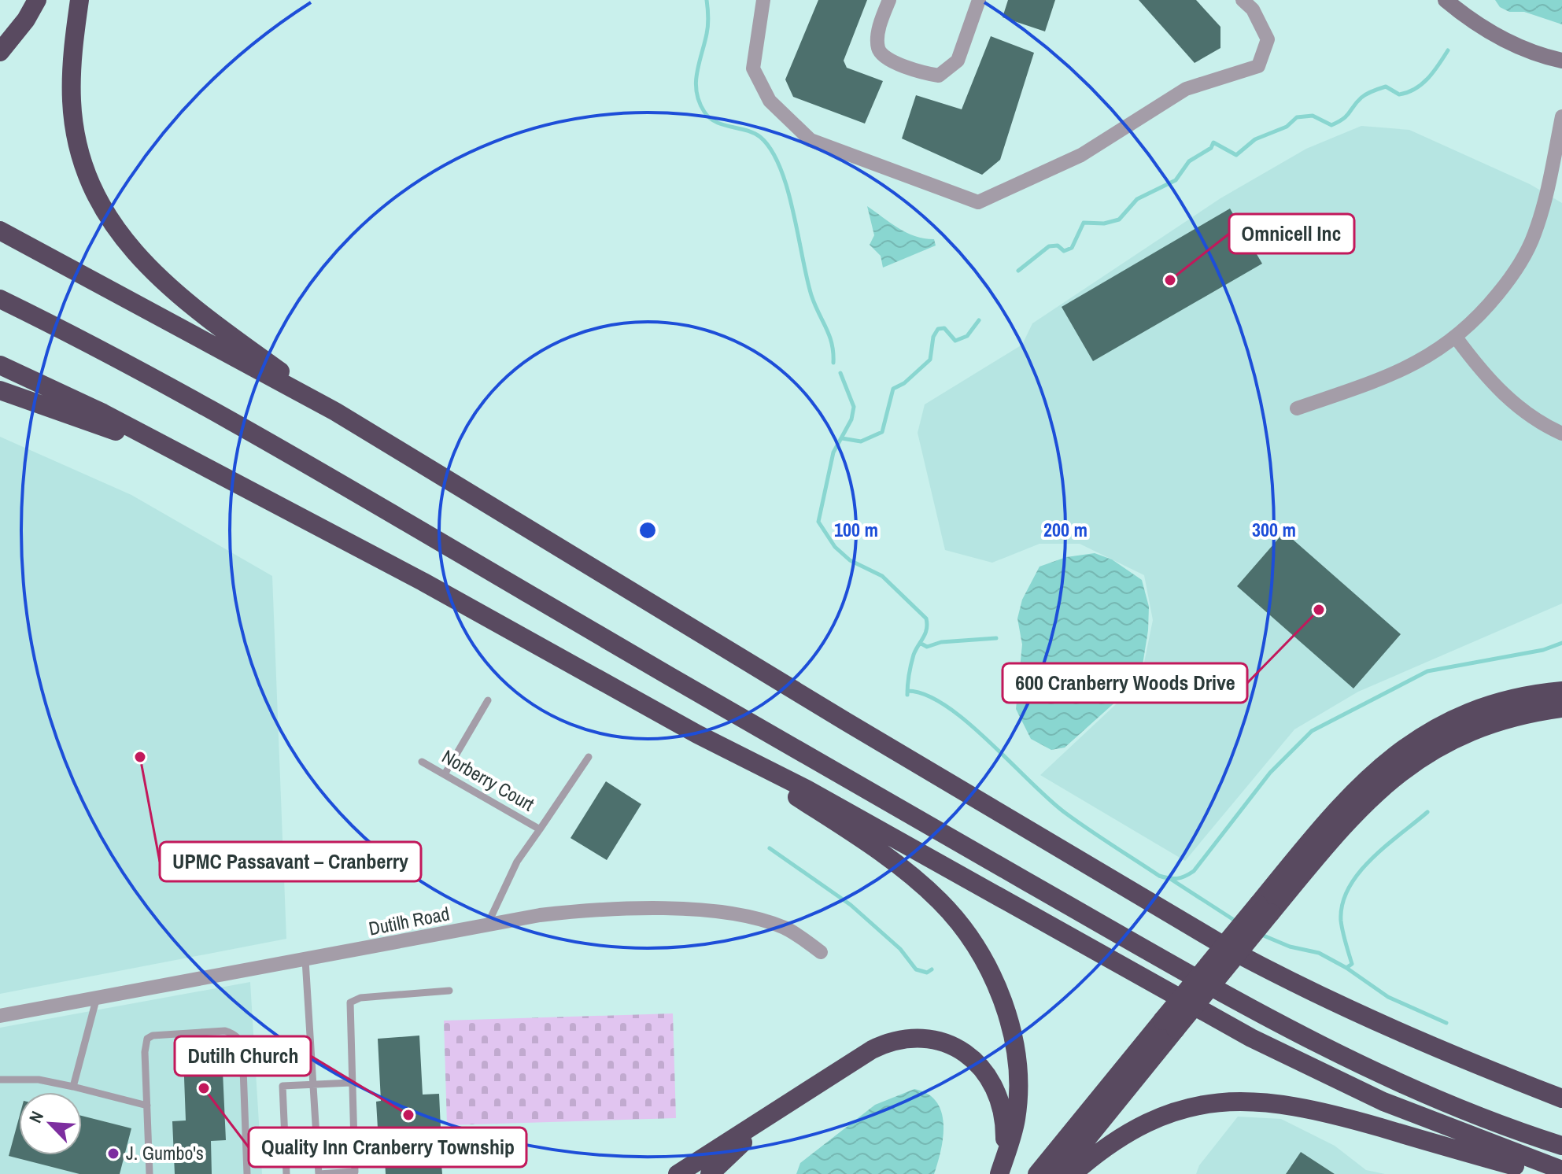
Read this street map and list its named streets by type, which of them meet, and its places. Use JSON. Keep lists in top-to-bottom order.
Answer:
{
  "streets": {
    "street": ["Dutilh Road"],
    "lane": ["Norberry Court"]
  },
  "crossings": [
    ["Norberry Court", "Dutilh Road"]
  ],
  "places": [
    "Omnicell Inc",
    "600 Cranberry Woods Drive",
    "UPMC Passavant – Cranberry",
    "Quality Inn Cranberry Township",
    "Dutilh Church",
    "J. Gumbo's"
  ],
  "north": "top left",
  "rings": ["100 m", "200 m", "300 m"]
}
